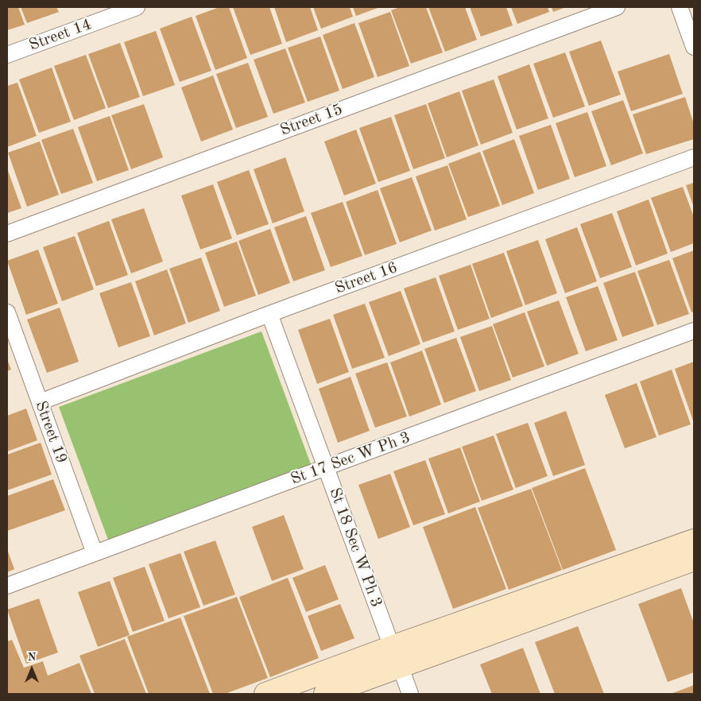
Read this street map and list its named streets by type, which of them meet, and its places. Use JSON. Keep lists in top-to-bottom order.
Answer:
{
  "streets": {
    "street": [
      "Street 14",
      "Street 15",
      "Street 16",
      "Street 19",
      "St 17 Sec W Ph 3",
      "St 18 Sec W Ph 3"
    ]
  },
  "crossings": [
    ["Street 16", "Street 19"],
    ["Street 16", "St 18 Sec W Ph 3"],
    ["Street 19", "St 17 Sec W Ph 3"],
    ["St 17 Sec W Ph 3", "St 18 Sec W Ph 3"]
  ],
  "north": "top"
}
